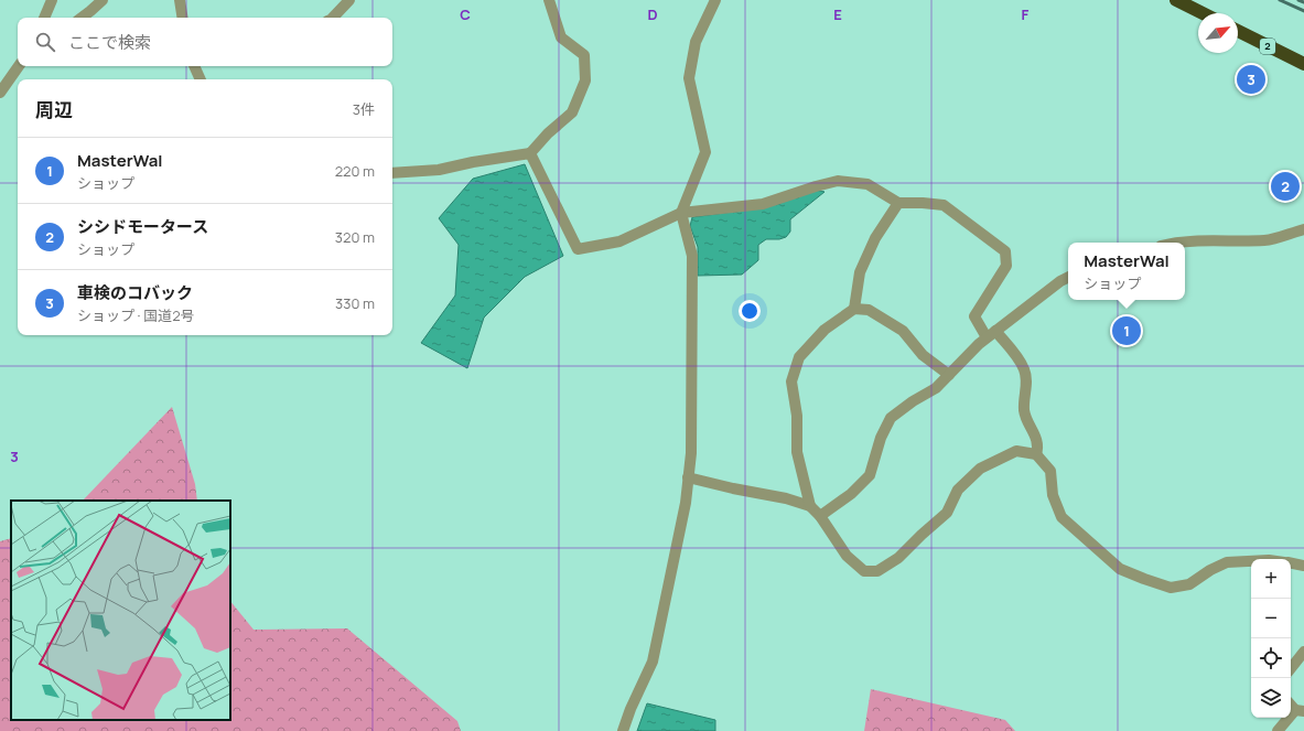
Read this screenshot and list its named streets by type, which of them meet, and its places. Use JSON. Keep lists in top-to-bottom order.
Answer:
{
  "streets": {
    "highway": ["2"]
  },
  "north": "top right",
  "page": {
    "search": "ここで検索",
    "pins": ["3", "2", "1"],
    "heading": ["周辺", "3件"],
    "list": [
      {
        "mark": "1",
        "name": "MasterWal",
        "note": "ショップ",
        "value": "220 m"
      },
      {
        "mark": "2",
        "name": "シシドモータース",
        "note": "ショップ",
        "value": "320 m"
      },
      {
        "mark": "3",
        "name": "車検のコバック",
        "note": "ショップ · 国道2号",
        "value": "330 m"
      }
    ],
    "popup": ["MasterWal", "ショップ"],
    "map_buttons": ["+", "−"]
  },
  "grid": {
    "columns": [
      "C",
      "D",
      "E",
      "F"
    ],
    "rows": ["3"]
  }
}
